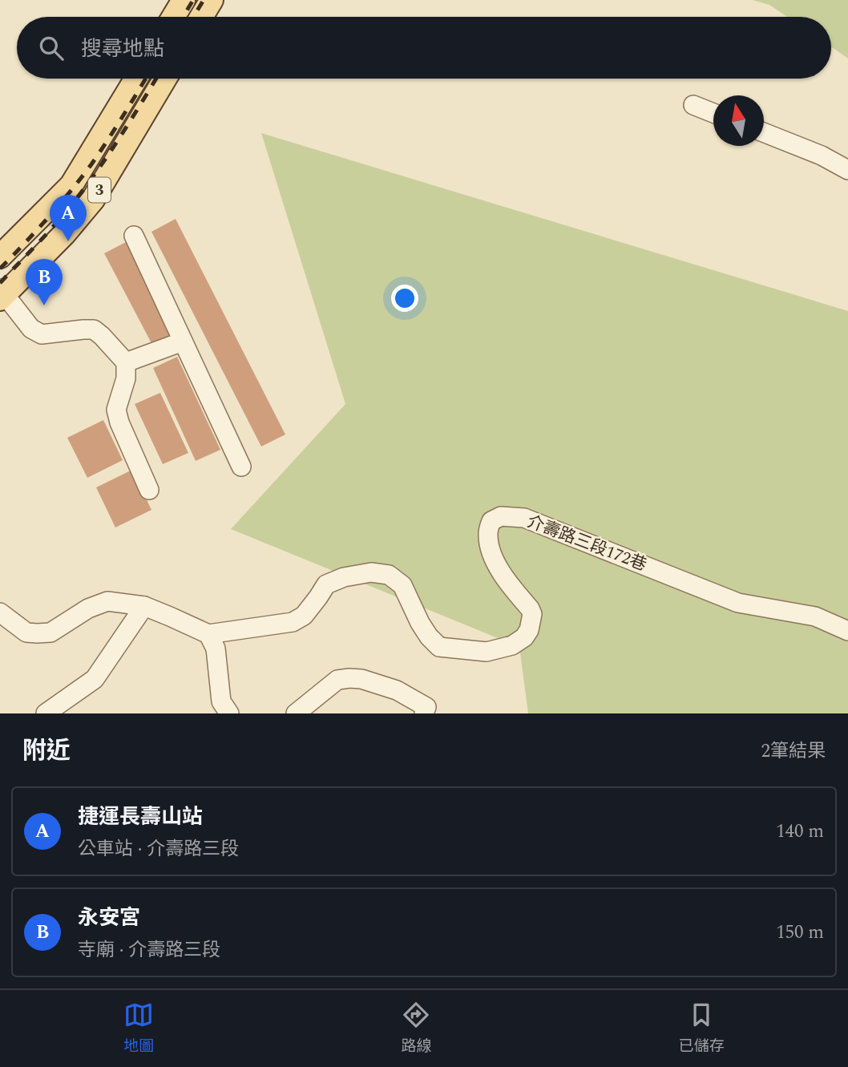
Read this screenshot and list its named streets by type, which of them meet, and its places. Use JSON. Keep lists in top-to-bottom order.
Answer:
{
  "streets": {
    "main road": ["3"],
    "street": ["介壽路三段172巷"]
  },
  "north": "top",
  "page": {
    "search": "搜尋地點",
    "pins": ["A", "B"],
    "heading": ["附近", "2筆結果"],
    "list": [
      {
        "mark": "A",
        "name": "捷運長壽山站",
        "note": "公車站 · 介壽路三段",
        "value": "140 m"
      },
      {
        "mark": "B",
        "name": "永安宮",
        "note": "寺廟 · 介壽路三段",
        "value": "150 m"
      }
    ],
    "nav": ["地圖", "路線", "已儲存"]
  }
}
